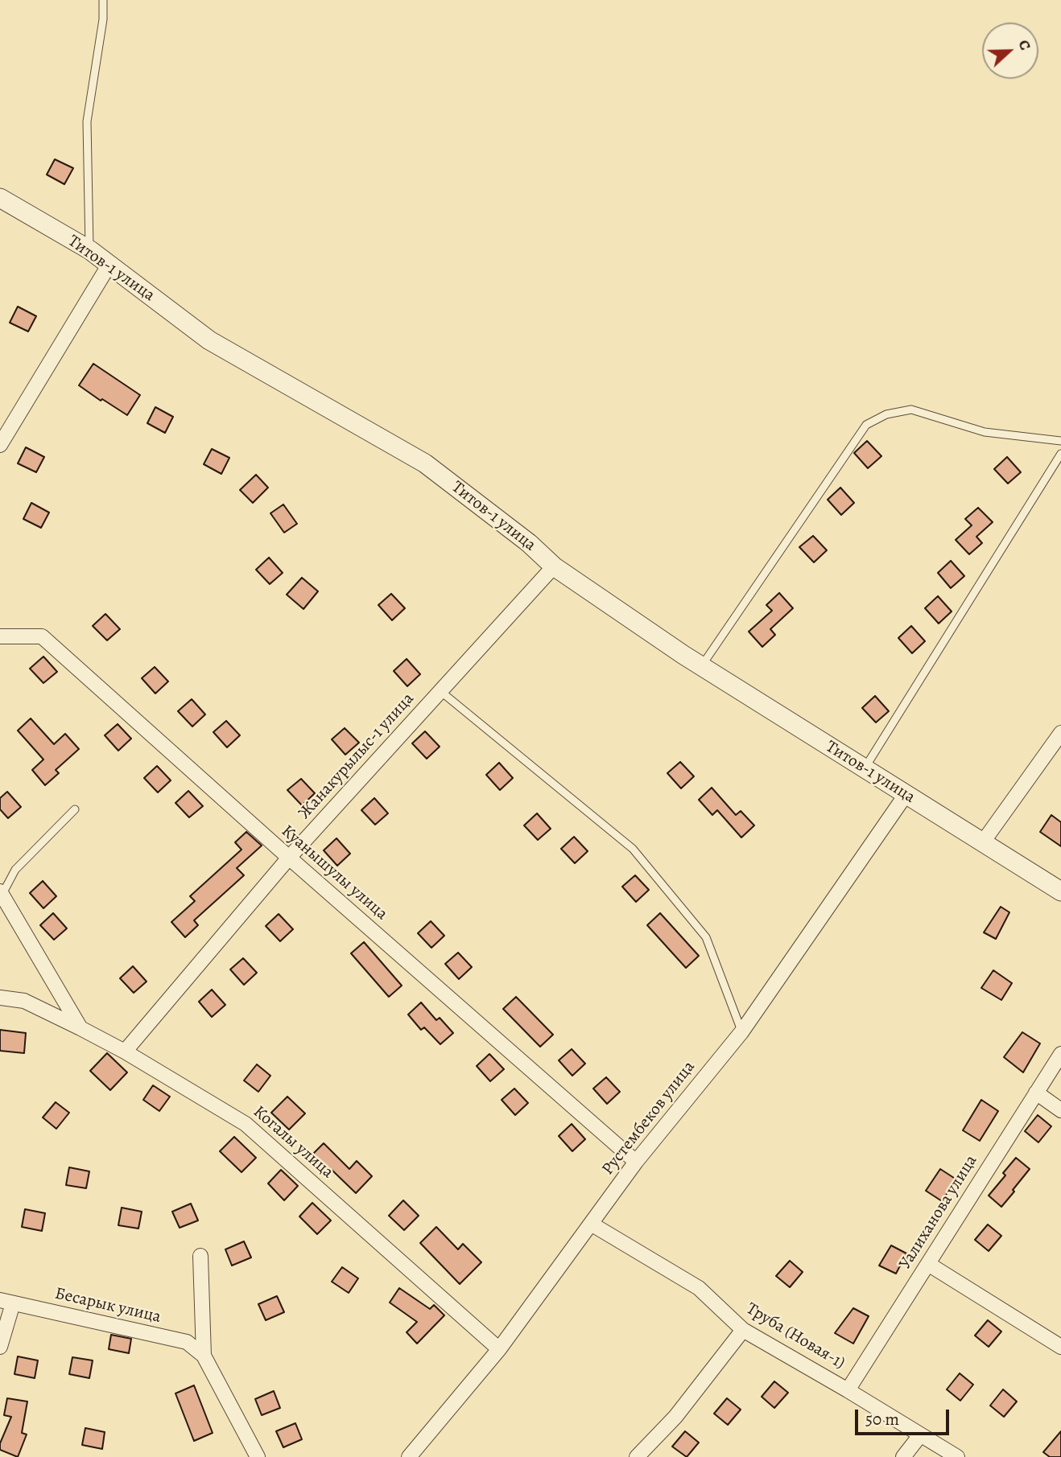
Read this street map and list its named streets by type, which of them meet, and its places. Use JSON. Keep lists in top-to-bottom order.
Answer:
{
  "streets": {
    "street": [
      "Титов-1 улица",
      "Жанакурылыс-1 улица",
      "Куанышулы улица",
      "Рустембеков улица",
      "Когалы улица",
      "Уалиханова улица",
      "Бесарык улица",
      "Труба (Новая-1)"
    ]
  },
  "crossings": [
    ["Титов-1 улица", "Жанакурылыс-1 улица"],
    ["Титов-1 улица", "Рустембеков улица"],
    ["Жанакурылыс-1 улица", "Куанышулы улица"],
    ["Жанакурылыс-1 улица", "Когалы улица"],
    ["Куанышулы улица", "Рустембеков улица"],
    ["Рустембеков улица", "Когалы улица"],
    ["Рустембеков улица", "Труба (Новая-1)"],
    ["Уалиханова улица", "Труба (Новая-1)"]
  ],
  "scale_bar": "50 m",
  "north": "right"
}
